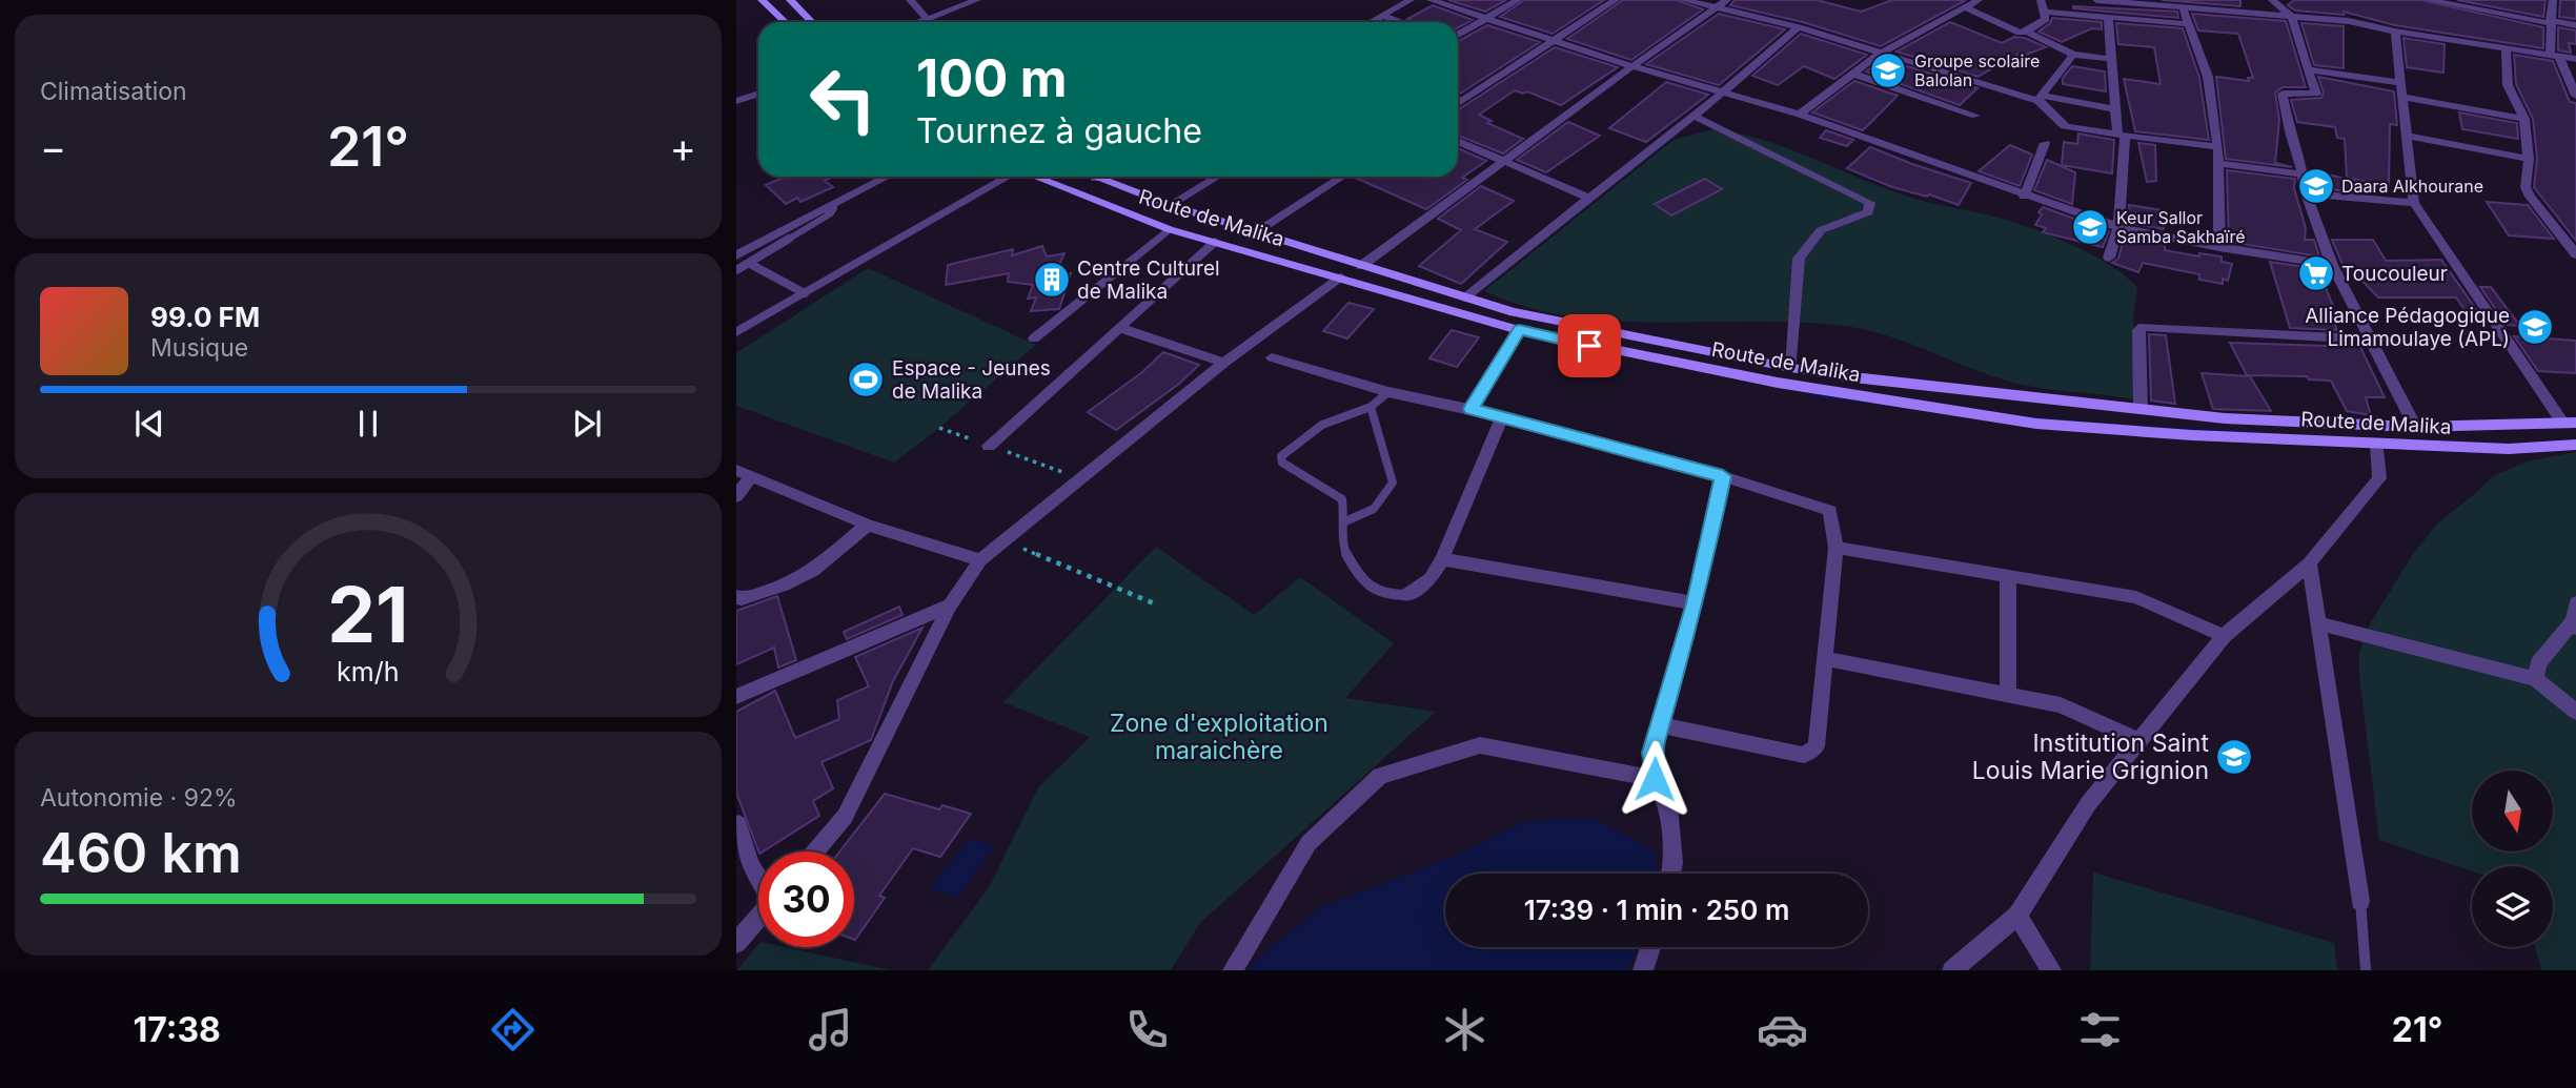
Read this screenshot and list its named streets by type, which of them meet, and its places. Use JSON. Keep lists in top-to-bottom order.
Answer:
{
  "streets": {
    "main road": ["Route de Malika"]
  },
  "parks": ["Zone d'exploitation maraichère"],
  "places": {
    "school or university": [
      "Groupe scolaire Balolan",
      "Daara Alkhourane",
      "Keur Sallor Samba Sakhaïré",
      "Alliance Pédagogique Limamoulaye (APL)",
      "Institution Saint Louis Marie Grignion"
    ],
    "supermarket": ["Toucouleur"],
    "building": ["Centre Culturel de Malika"],
    "sports": ["Espace - Jeunes de Malika"]
  },
  "north": "bottom",
  "page": {
    "tile": [
      "Climatisation",
      ["Autonomie · 92%", "460 km"]
    ],
    "turn": ["100 m", "Tournez à gauche"],
    "heat": ["−", "21°", "+"],
    "song": ["99.0 FM", "Musique"],
    "limit": "30",
    "trip": "17:39 · 1 min · 250 m",
    "tabs": ["17:38", "21°"],
    "gauge": ["21", "km/h"]
  }
}
